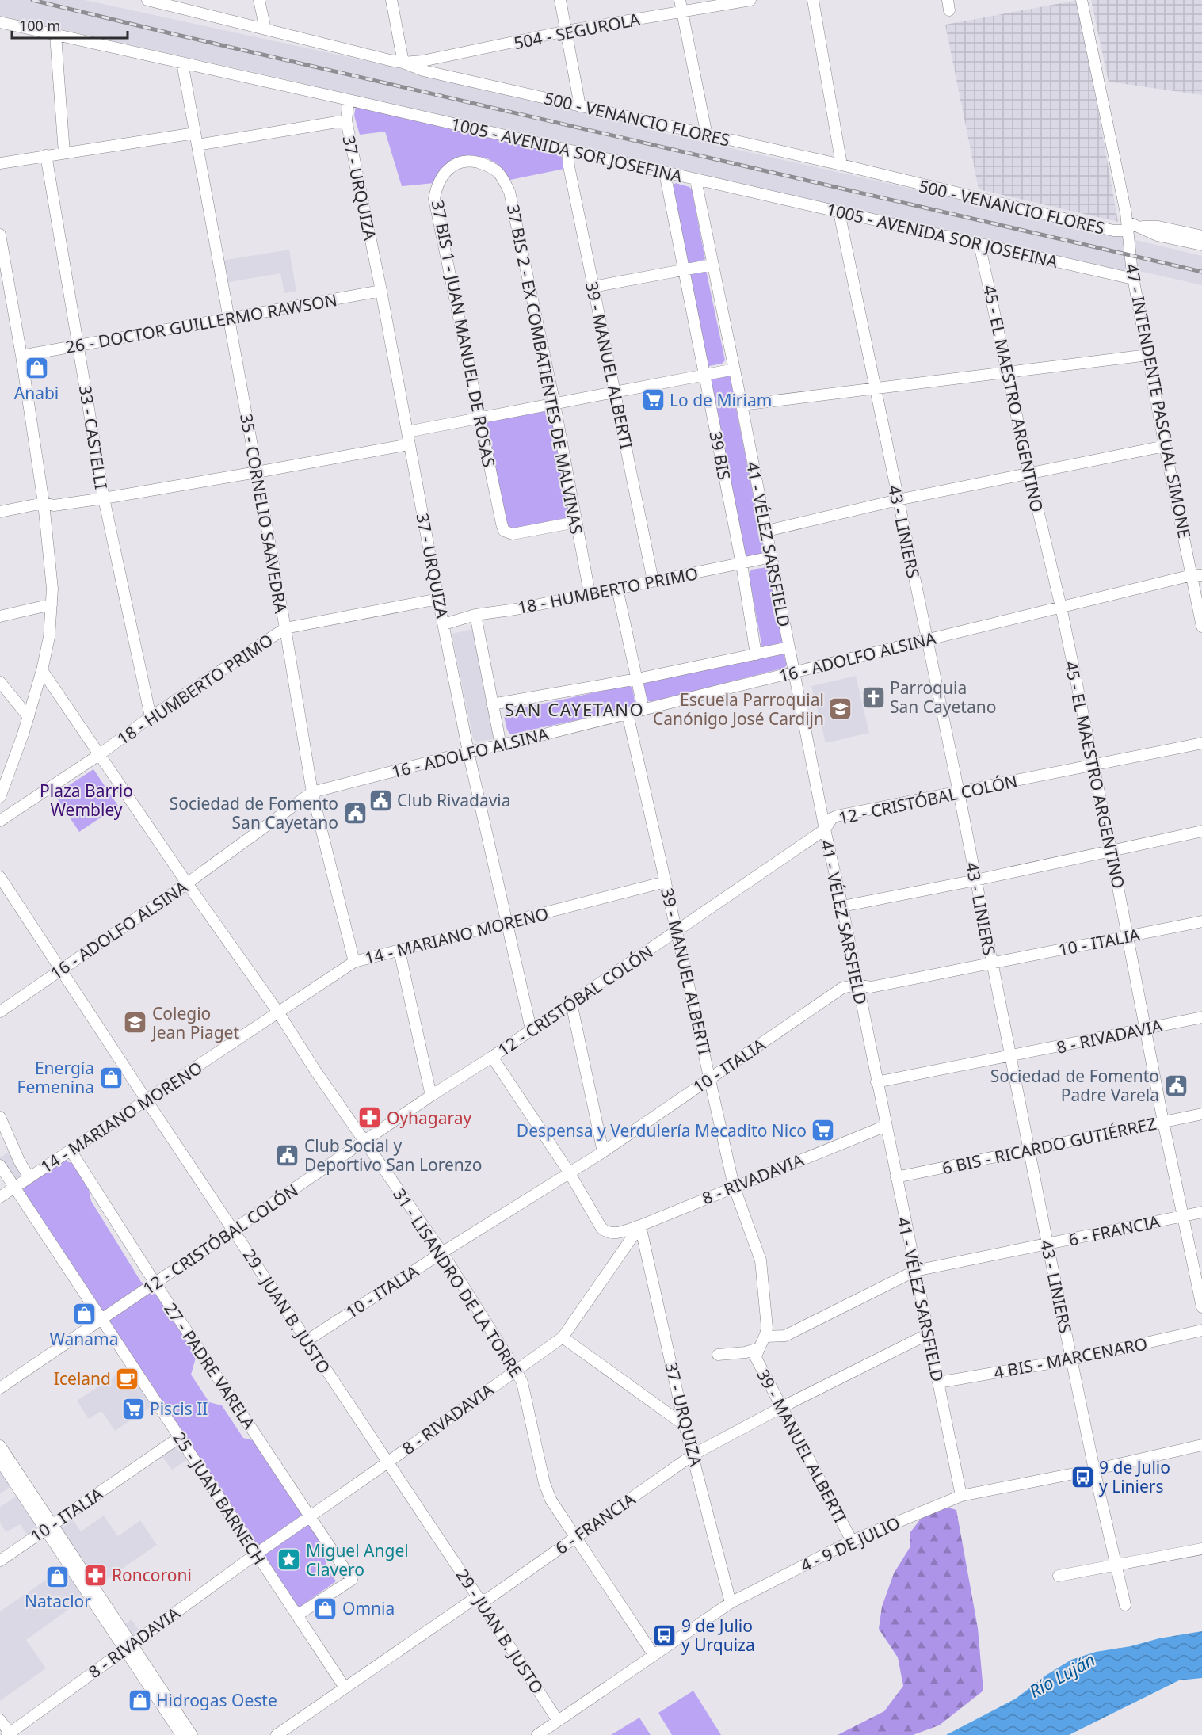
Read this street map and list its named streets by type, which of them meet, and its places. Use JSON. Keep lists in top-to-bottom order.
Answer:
{
  "streets": {
    "street": [
      "504 - SEGUROLA",
      "500 - VENANCIO FLORES",
      "1005 - AVENIDA SOR JOSEFINA",
      "37 - URQUIZA",
      "26 - DOCTOR GUILLERMO RAWSON",
      "37 BIS 1 - JUAN MANUEL DE ROSAS",
      "39 - MANUEL ALBERTI",
      "37 BIS 2 - EX COMBATIENTES DE MALVINAS",
      "45 - EL MAESTRO ARGENTINO",
      "47 - INTENDENTE PASCUAL SIMONE",
      "33 - CASTELLI",
      "39 BIS",
      "35 - CORNELIO SAAVEDRA",
      "43 - LINIERS",
      "41 - VÉLEZ SARSFIELD",
      "18 - HUMBERTO PRIMO",
      "16 - ADOLFO ALSINA",
      "12 - CRISTÓBAL COLÓN",
      "14 - MARIANO MORENO",
      "10 - ITALIA",
      "8 - RIVADAVIA",
      "6 BIS - RICARDO GUTIÉRREZ",
      "6 - FRANCIA",
      "31 - LISANDRO DE LA TORRE",
      "29 - JUAN B. JUSTO",
      "4 BIS - MARCENARO",
      "27 - PADRE VARELA",
      "25 - JUAN BARNECH",
      "4 - 9 DE JULIO"
    ]
  },
  "crossings": [
    ["504 - SEGUROLA", "500 - VENANCIO FLORES"],
    ["500 - VENANCIO FLORES", "47 - INTENDENTE PASCUAL SIMONE"],
    ["1005 - AVENIDA SOR JOSEFINA", "37 - URQUIZA"],
    ["1005 - AVENIDA SOR JOSEFINA", "39 - MANUEL ALBERTI"],
    ["1005 - AVENIDA SOR JOSEFINA", "45 - EL MAESTRO ARGENTINO"],
    ["1005 - AVENIDA SOR JOSEFINA", "47 - INTENDENTE PASCUAL SIMONE"],
    ["1005 - AVENIDA SOR JOSEFINA", "39 BIS"],
    ["1005 - AVENIDA SOR JOSEFINA", "35 - CORNELIO SAAVEDRA"],
    ["1005 - AVENIDA SOR JOSEFINA", "43 - LINIERS"],
    ["1005 - AVENIDA SOR JOSEFINA", "41 - VÉLEZ SARSFIELD"],
    ["37 - URQUIZA", "26 - DOCTOR GUILLERMO RAWSON"],
    ["37 - URQUIZA", "18 - HUMBERTO PRIMO"],
    ["37 - URQUIZA", "16 - ADOLFO ALSINA"],
    ["37 - URQUIZA", "12 - CRISTÓBAL COLÓN"],
    ["37 - URQUIZA", "14 - MARIANO MORENO"],
    ["37 - URQUIZA", "8 - RIVADAVIA"],
    ["37 - URQUIZA", "6 - FRANCIA"],
    ["37 - URQUIZA", "4 - 9 DE JULIO"],
    ["26 - DOCTOR GUILLERMO RAWSON", "33 - CASTELLI"],
    ["26 - DOCTOR GUILLERMO RAWSON", "35 - CORNELIO SAAVEDRA"],
    ["37 BIS 1 - JUAN MANUEL DE ROSAS", "37 BIS 2 - EX COMBATIENTES DE MALVINAS"],
    ["39 - MANUEL ALBERTI", "18 - HUMBERTO PRIMO"],
    ["39 - MANUEL ALBERTI", "16 - ADOLFO ALSINA"],
    ["39 - MANUEL ALBERTI", "12 - CRISTÓBAL COLÓN"],
    ["39 - MANUEL ALBERTI", "14 - MARIANO MORENO"],
    ["39 - MANUEL ALBERTI", "10 - ITALIA"],
    ["39 - MANUEL ALBERTI", "8 - RIVADAVIA"],
    ["39 - MANUEL ALBERTI", "6 - FRANCIA"],
    ["39 - MANUEL ALBERTI", "4 - 9 DE JULIO"],
    ["37 BIS 2 - EX COMBATIENTES DE MALVINAS", "18 - HUMBERTO PRIMO"],
    ["45 - EL MAESTRO ARGENTINO", "16 - ADOLFO ALSINA"],
    ["45 - EL MAESTRO ARGENTINO", "12 - CRISTÓBAL COLÓN"],
    ["45 - EL MAESTRO ARGENTINO", "10 - ITALIA"],
    ["45 - EL MAESTRO ARGENTINO", "8 - RIVADAVIA"],
    ["45 - EL MAESTRO ARGENTINO", "6 BIS - RICARDO GUTIÉRREZ"],
    ["45 - EL MAESTRO ARGENTINO", "6 - FRANCIA"],
    ["47 - INTENDENTE PASCUAL SIMONE", "16 - ADOLFO ALSINA"],
    ["33 - CASTELLI", "18 - HUMBERTO PRIMO"],
    ["39 BIS", "18 - HUMBERTO PRIMO"],
    ["35 - CORNELIO SAAVEDRA", "18 - HUMBERTO PRIMO"],
    ["35 - CORNELIO SAAVEDRA", "16 - ADOLFO ALSINA"],
    ["35 - CORNELIO SAAVEDRA", "14 - MARIANO MORENO"],
    ["43 - LINIERS", "16 - ADOLFO ALSINA"],
    ["43 - LINIERS", "12 - CRISTÓBAL COLÓN"],
    ["43 - LINIERS", "10 - ITALIA"],
    ["43 - LINIERS", "8 - RIVADAVIA"],
    ["43 - LINIERS", "6 BIS - RICARDO GUTIÉRREZ"],
    ["43 - LINIERS", "6 - FRANCIA"],
    ["43 - LINIERS", "4 BIS - MARCENARO"],
    ["43 - LINIERS", "4 - 9 DE JULIO"],
    ["41 - VÉLEZ SARSFIELD", "18 - HUMBERTO PRIMO"],
    ["41 - VÉLEZ SARSFIELD", "16 - ADOLFO ALSINA"],
    ["41 - VÉLEZ SARSFIELD", "12 - CRISTÓBAL COLÓN"],
    ["41 - VÉLEZ SARSFIELD", "10 - ITALIA"],
    ["41 - VÉLEZ SARSFIELD", "8 - RIVADAVIA"],
    ["41 - VÉLEZ SARSFIELD", "6 BIS - RICARDO GUTIÉRREZ"],
    ["41 - VÉLEZ SARSFIELD", "6 - FRANCIA"],
    ["41 - VÉLEZ SARSFIELD", "4 BIS - MARCENARO"],
    ["41 - VÉLEZ SARSFIELD", "4 - 9 DE JULIO"],
    ["18 - HUMBERTO PRIMO", "31 - LISANDRO DE LA TORRE"],
    ["16 - ADOLFO ALSINA", "31 - LISANDRO DE LA TORRE"],
    ["16 - ADOLFO ALSINA", "29 - JUAN B. JUSTO"],
    ["12 - CRISTÓBAL COLÓN", "31 - LISANDRO DE LA TORRE"],
    ["12 - CRISTÓBAL COLÓN", "29 - JUAN B. JUSTO"],
    ["12 - CRISTÓBAL COLÓN", "27 - PADRE VARELA"],
    ["12 - CRISTÓBAL COLÓN", "25 - JUAN BARNECH"],
    ["14 - MARIANO MORENO", "31 - LISANDRO DE LA TORRE"],
    ["14 - MARIANO MORENO", "29 - JUAN B. JUSTO"],
    ["14 - MARIANO MORENO", "27 - PADRE VARELA"],
    ["14 - MARIANO MORENO", "25 - JUAN BARNECH"],
    ["10 - ITALIA", "31 - LISANDRO DE LA TORRE"],
    ["10 - ITALIA", "29 - JUAN B. JUSTO"],
    ["10 - ITALIA", "25 - JUAN BARNECH"],
    ["8 - RIVADAVIA", "31 - LISANDRO DE LA TORRE"],
    ["8 - RIVADAVIA", "29 - JUAN B. JUSTO"],
    ["8 - RIVADAVIA", "27 - PADRE VARELA"],
    ["8 - RIVADAVIA", "25 - JUAN BARNECH"],
    ["6 - FRANCIA", "31 - LISANDRO DE LA TORRE"],
    ["6 - FRANCIA", "29 - JUAN B. JUSTO"],
    ["6 - FRANCIA", "25 - JUAN BARNECH"],
    ["31 - LISANDRO DE LA TORRE", "4 - 9 DE JULIO"],
    ["29 - JUAN B. JUSTO", "4 - 9 DE JULIO"],
    ["27 - PADRE VARELA", "25 - JUAN BARNECH"]
  ],
  "districts": ["SAN CAYETANO"],
  "water": ["Río Luján"],
  "parks": ["Plaza Barrio Wembley"],
  "places": {
    "shop": [
      "Anabi",
      "Energía Femenina",
      "Wanama",
      "Nataclor",
      "Omnia",
      "Hidrogas Oeste"
    ],
    "supermarket": ["Lo de Miriam", "Despensa y Verdulería Mecadito Nico", "Piscis II"],
    "church": ["Parroquia San Cayetano"],
    "school or university": ["Escuela Parroquial Canónigo José Cardijn", "Colegio Jean Piaget"],
    "public building": [
      "Club Rivadavia",
      "Sociedad de Fomento San Cayetano",
      "Sociedad de Fomento Padre Varela",
      "Club Social y Deportivo San Lorenzo"
    ],
    "pharmacy": ["Oyhagaray", "Roncoroni"],
    "cafe": ["Iceland"],
    "bus stop": ["9 de Julio y Liniers", "9 de Julio y Urquiza"],
    "place": ["Miguel Angel Clavero"]
  },
  "scale_bar": "100 m"
}
